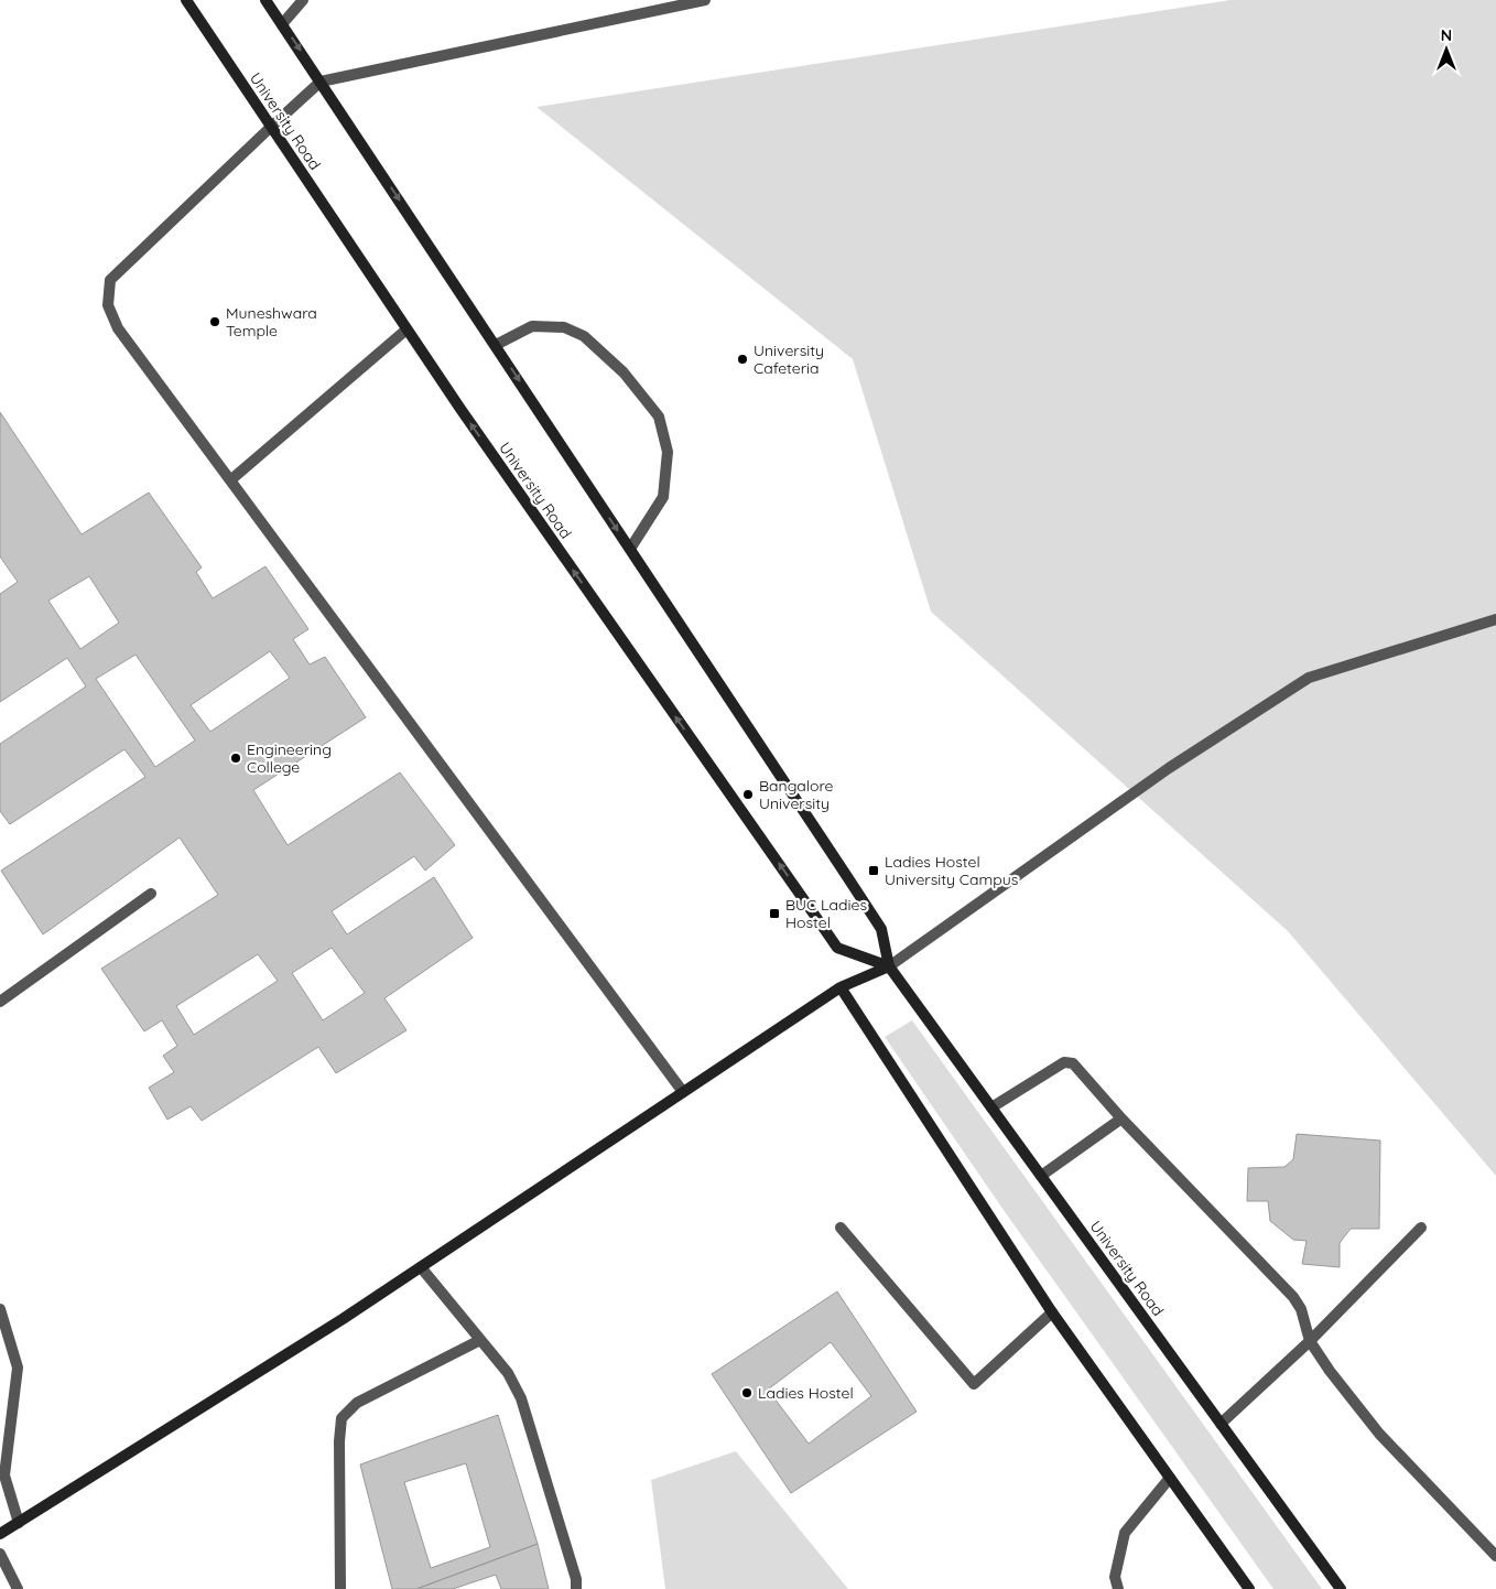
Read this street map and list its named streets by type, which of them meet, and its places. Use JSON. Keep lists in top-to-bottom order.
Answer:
{
  "streets": {
    "main road": ["University Road"]
  },
  "places": {
    "other": [
      "Muneshwara Temple",
      "University Cafeteria",
      "Engineering College",
      "Bangalore University",
      "Ladies Hostel"
    ],
    "transit": ["Ladies Hostel University Campus", "BUC Ladies Hostel"]
  },
  "north": "top"
}
